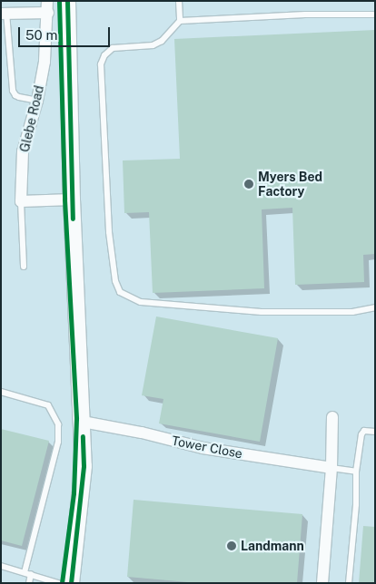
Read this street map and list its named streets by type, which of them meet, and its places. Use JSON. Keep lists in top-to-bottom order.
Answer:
{
  "streets": {
    "street": ["Glebe Road", "Tower Close"]
  },
  "places": ["Myers Bed Factory", "Landmann"],
  "scale_bar": "50 m"
}
